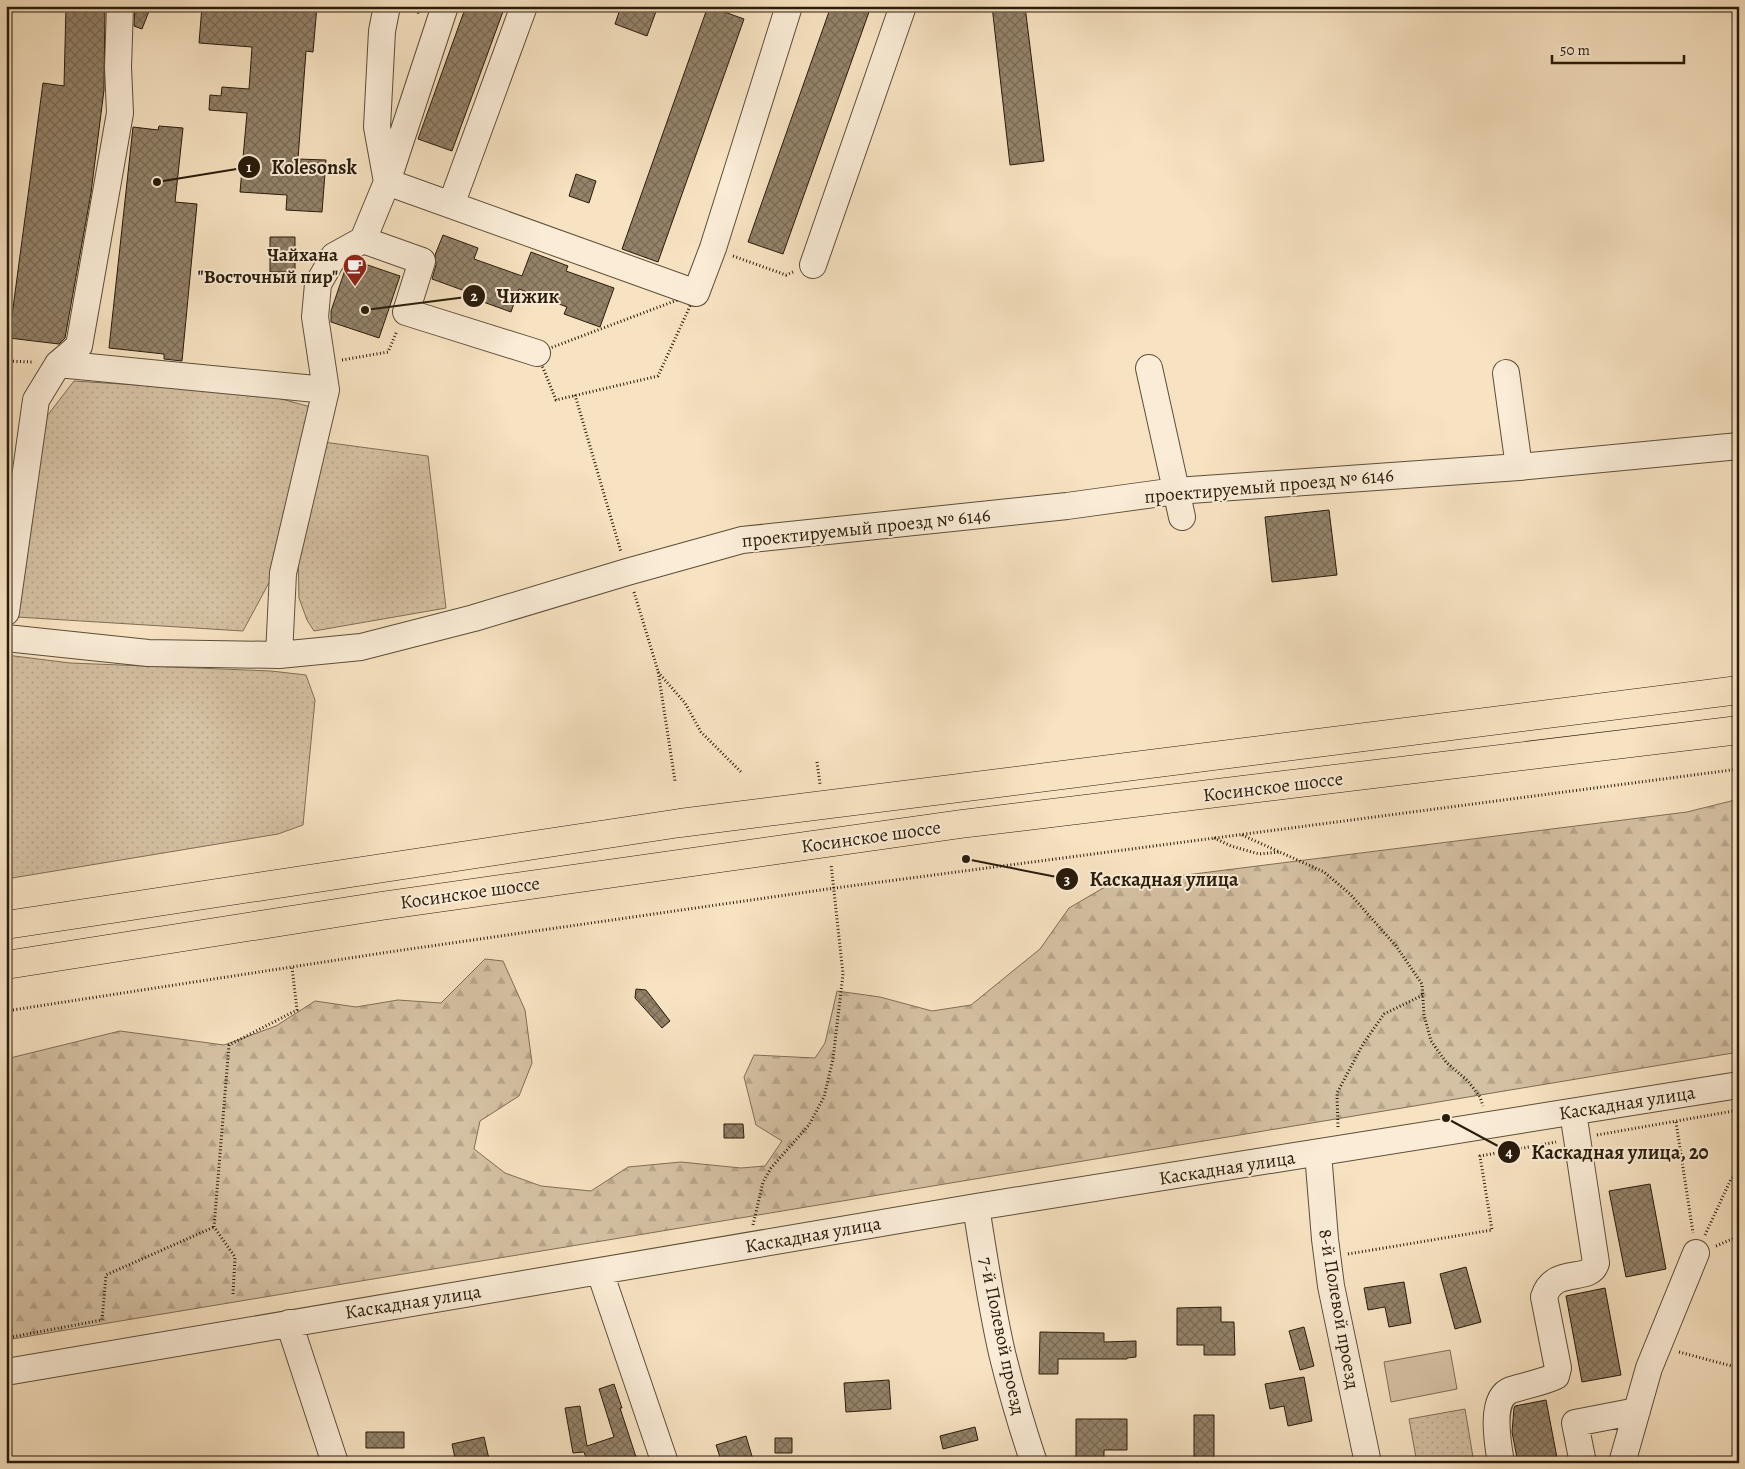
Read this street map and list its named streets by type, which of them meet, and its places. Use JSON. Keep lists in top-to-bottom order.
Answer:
{
  "streets": {
    "highway": ["Косинское шоссе"],
    "street": [
      "проектируемый проезд № 6146",
      "Каскадная улица",
      "8-й Полевой проезд",
      "7-й Полевой проезд"
    ]
  },
  "crossings": [
    ["Каскадная улица", "8-й Полевой проезд"],
    ["Каскадная улица", "7-й Полевой проезд"]
  ],
  "places": {
    "other": [
      "Kolesonsk",
      "Чижик",
      "Каскадная улица",
      "Каскадная улица, 20"
    ],
    "cafe": ["Чайхана \"Восточный пир\""]
  },
  "scale_bar": "50 m"
}
